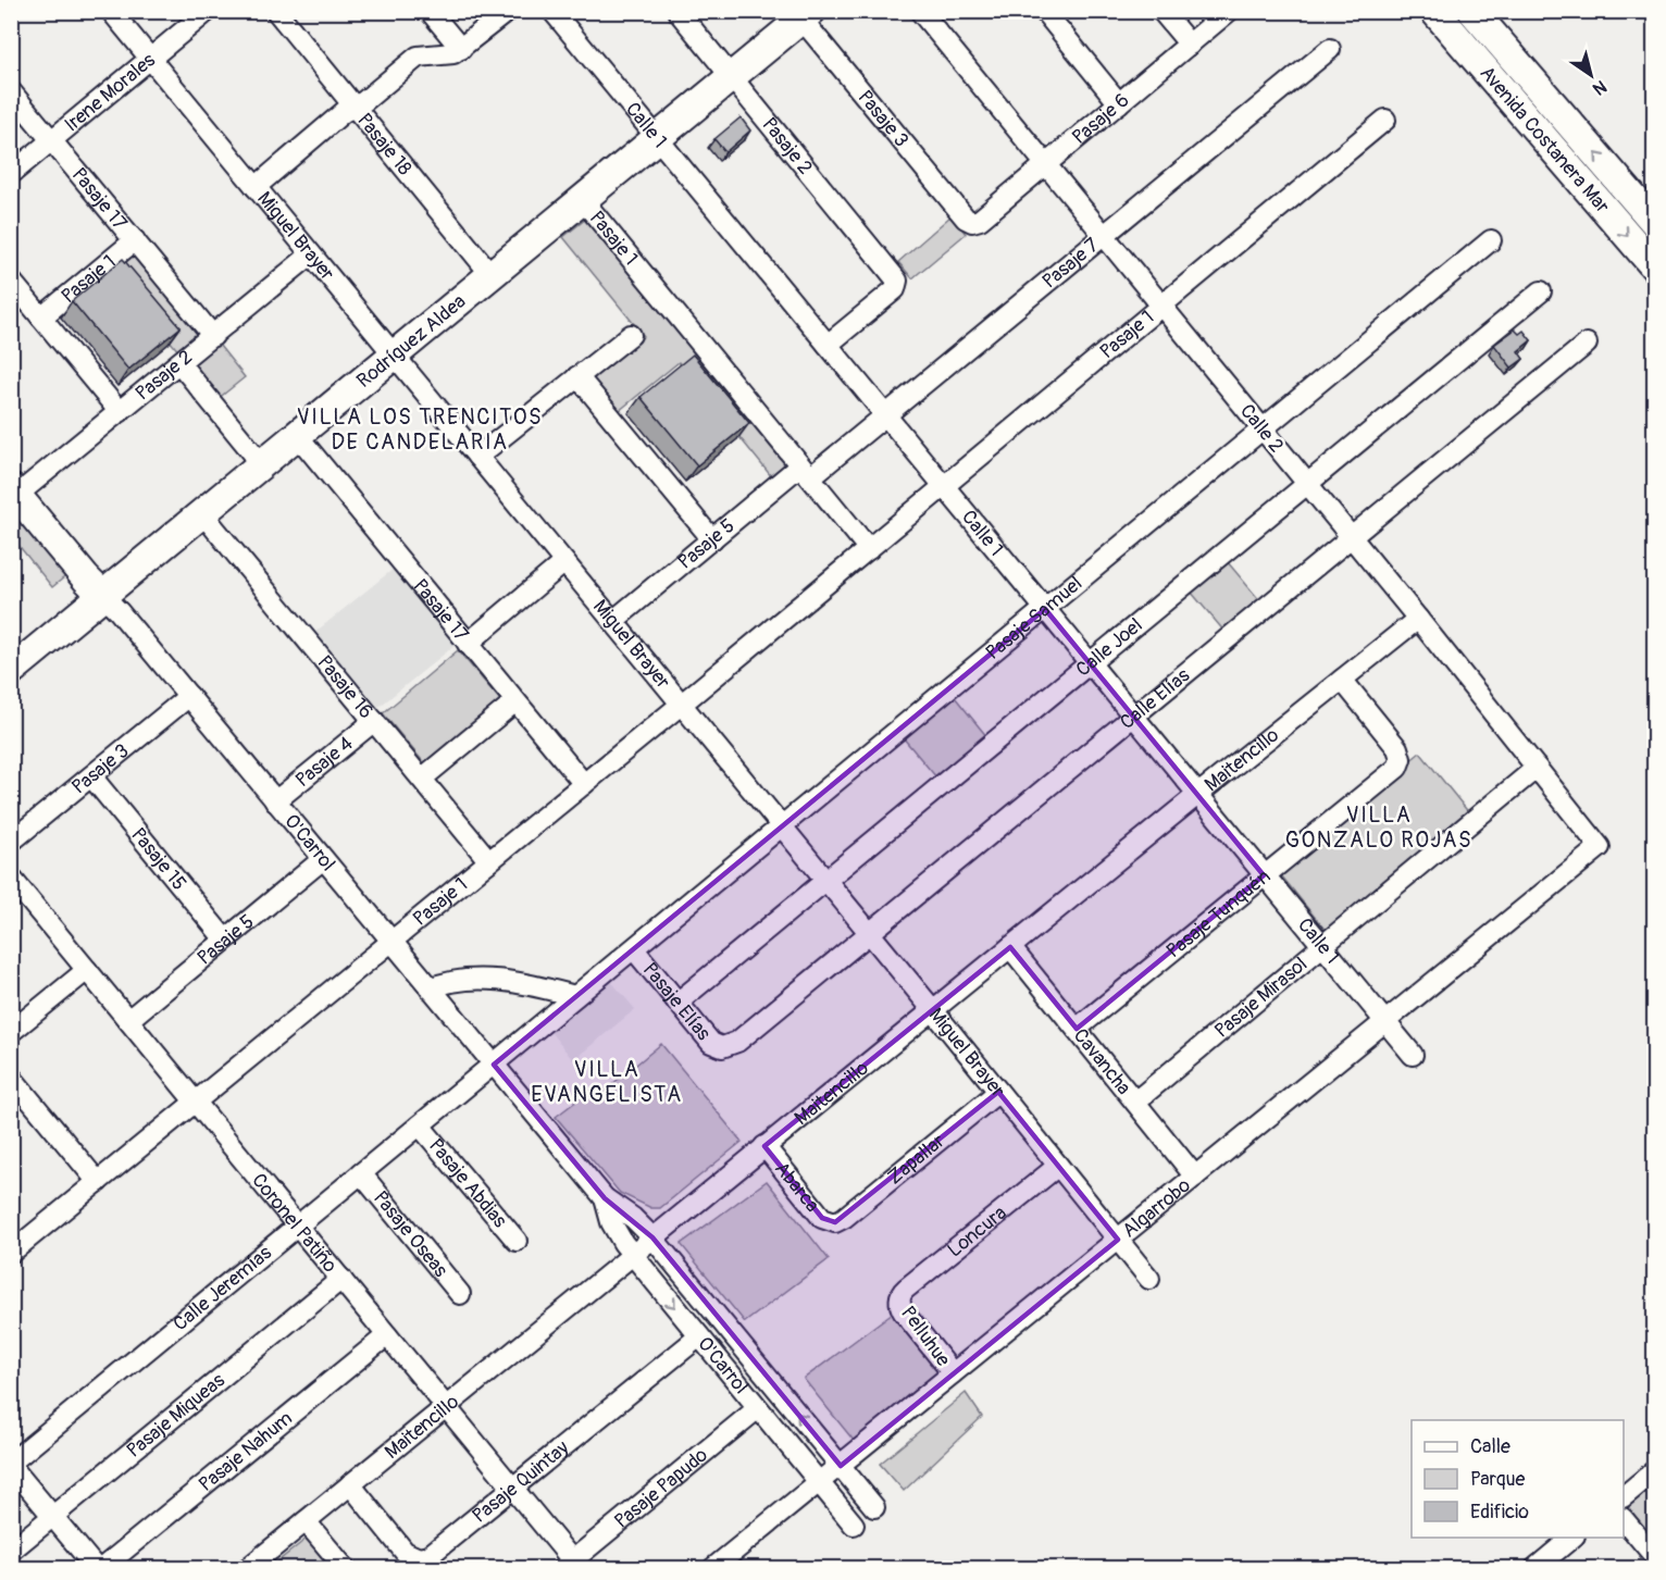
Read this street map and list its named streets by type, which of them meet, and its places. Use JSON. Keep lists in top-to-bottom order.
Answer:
{
  "streets": {
    "main road": ["Avenida Costanera Mar", "Rodríguez Aldea", "O'Carrol"],
    "street": [
      "Irene Morales",
      "Pasaje 3",
      "Pasaje 6",
      "Calle 1",
      "Pasaje 18",
      "Pasaje 2",
      "Pasaje 17",
      "Miguel Brayer",
      "Pasaje 1",
      "Pasaje 7",
      "Calle 2",
      "Pasaje 5",
      "Pasaje Samuel",
      "Calle Joel",
      "Pasaje 16",
      "Calle Elías",
      "Maitencillo",
      "Pasaje 4",
      "Pasaje 15",
      "Pasaje Tunquén",
      "Pasaje Mirasol",
      "Pasaje Elías",
      "Cavancha",
      "Zapallar",
      "Pasaje Abdias",
      "Abarca",
      "Algarrobo",
      "Coronel Patiño",
      "Loncura",
      "Pasaje Oseas",
      "Calle Jeremías",
      "Pelluhue",
      "Pasaje Miqueas",
      "Pasaje Nahum",
      "Pasaje Quintay",
      "Pasaje Papudo"
    ]
  },
  "crossings": [
    ["Irene Morales", "Pasaje 17"],
    ["Irene Morales", "Miguel Brayer"],
    ["Pasaje 3", "Pasaje 6"],
    ["Pasaje 3", "Rodríguez Aldea"],
    ["Pasaje 3", "O'Carrol"],
    ["Pasaje 3", "Pasaje 15"],
    ["Pasaje 6", "Calle 2"],
    ["Calle 1", "Pasaje 2"],
    ["Calle 1", "Pasaje 1"],
    ["Calle 1", "Pasaje 7"],
    ["Calle 1", "Rodríguez Aldea"],
    ["Calle 1", "Pasaje Samuel"],
    ["Calle 1", "Calle Joel"],
    ["Calle 1", "Calle Elías"],
    ["Calle 1", "Maitencillo"],
    ["Calle 1", "Pasaje Tunquén"],
    ["Calle 1", "Pasaje Mirasol"],
    ["Calle 1", "Algarrobo"],
    ["Pasaje 18", "Rodríguez Aldea"],
    ["Pasaje 2", "Pasaje 17"],
    ["Pasaje 2", "Miguel Brayer"],
    ["Pasaje 2", "Rodríguez Aldea"],
    ["Pasaje 2", "O'Carrol"],
    ["Pasaje 17", "Pasaje 1"],
    ["Pasaje 17", "Rodríguez Aldea"],
    ["Miguel Brayer", "Pasaje 1"],
    ["Miguel Brayer", "Rodríguez Aldea"],
    ["Miguel Brayer", "Pasaje 5"],
    ["Miguel Brayer", "Pasaje Samuel"],
    ["Miguel Brayer", "Calle Joel"],
    ["Miguel Brayer", "Calle Elías"],
    ["Miguel Brayer", "Maitencillo"],
    ["Miguel Brayer", "Zapallar"],
    ["Miguel Brayer", "Algarrobo"],
    ["Miguel Brayer", "Loncura"],
    ["Pasaje 1", "Pasaje 7"],
    ["Pasaje 1", "Rodríguez Aldea"],
    ["Pasaje 1", "Calle 2"],
    ["Pasaje 1", "Pasaje 5"],
    ["Pasaje 1", "Pasaje 16"],
    ["Pasaje 1", "O'Carrol"],
    ["Pasaje 1", "Coronel Patiño"],
    ["Pasaje 7", "Calle 2"],
    ["Pasaje 7", "Pasaje 5"],
    ["Rodríguez Aldea", "Pasaje 16"],
    ["Rodríguez Aldea", "O'Carrol"],
    ["Calle 2", "Pasaje Samuel"],
    ["Calle 2", "Calle Joel"],
    ["Calle 2", "Calle Elías"],
    ["Calle 2", "Maitencillo"],
    ["Calle 2", "Pasaje Mirasol"],
    ["Calle 2", "Algarrobo"],
    ["Pasaje 5", "O'Carrol"],
    ["Pasaje 5", "Pasaje 15"],
    ["Pasaje 5", "Coronel Patiño"],
    ["Pasaje Samuel", "O'Carrol"],
    ["Pasaje Samuel", "Pasaje Elías"],
    ["Pasaje Samuel", "Calle Jeremías"],
    ["Calle Joel", "Pasaje Elías"],
    ["Pasaje 16", "Pasaje 4"],
    ["Calle Elías", "Pasaje Elías"],
    ["Maitencillo", "O'Carrol"],
    ["Maitencillo", "Pasaje Tunquén"],
    ["Maitencillo", "Cavancha"],
    ["Maitencillo", "Abarca"],
    ["Maitencillo", "Coronel Patiño"],
    ["Maitencillo", "Pasaje Quintay"],
    ["Pasaje 4", "O'Carrol"],
    ["O'Carrol", "Algarrobo"],
    ["O'Carrol", "Calle Jeremías"],
    ["O'Carrol", "Pasaje Quintay"],
    ["O'Carrol", "Pasaje Papudo"],
    ["Pasaje Tunquén", "Cavancha"],
    ["Pasaje Mirasol", "Cavancha"],
    ["Cavancha", "Algarrobo"],
    ["Zapallar", "Abarca"],
    ["Pasaje Abdias", "Calle Jeremías"],
    ["Algarrobo", "Pelluhue"],
    ["Coronel Patiño", "Calle Jeremías"],
    ["Coronel Patiño", "Pasaje Miqueas"],
    ["Coronel Patiño", "Pasaje Nahum"],
    ["Coronel Patiño", "Pasaje Quintay"],
    ["Coronel Patiño", "Pasaje Papudo"],
    ["Loncura", "Pelluhue"],
    ["Pasaje Oseas", "Calle Jeremías"]
  ],
  "districts": ["VILLA LOS TRENCITOS DE CANDELARIA", "VILLA GONZALO ROJAS", "VILLA EVANGELISTA"],
  "legend": ["Calle", "Parque", "Edificio"],
  "north": "bottom right"
}
